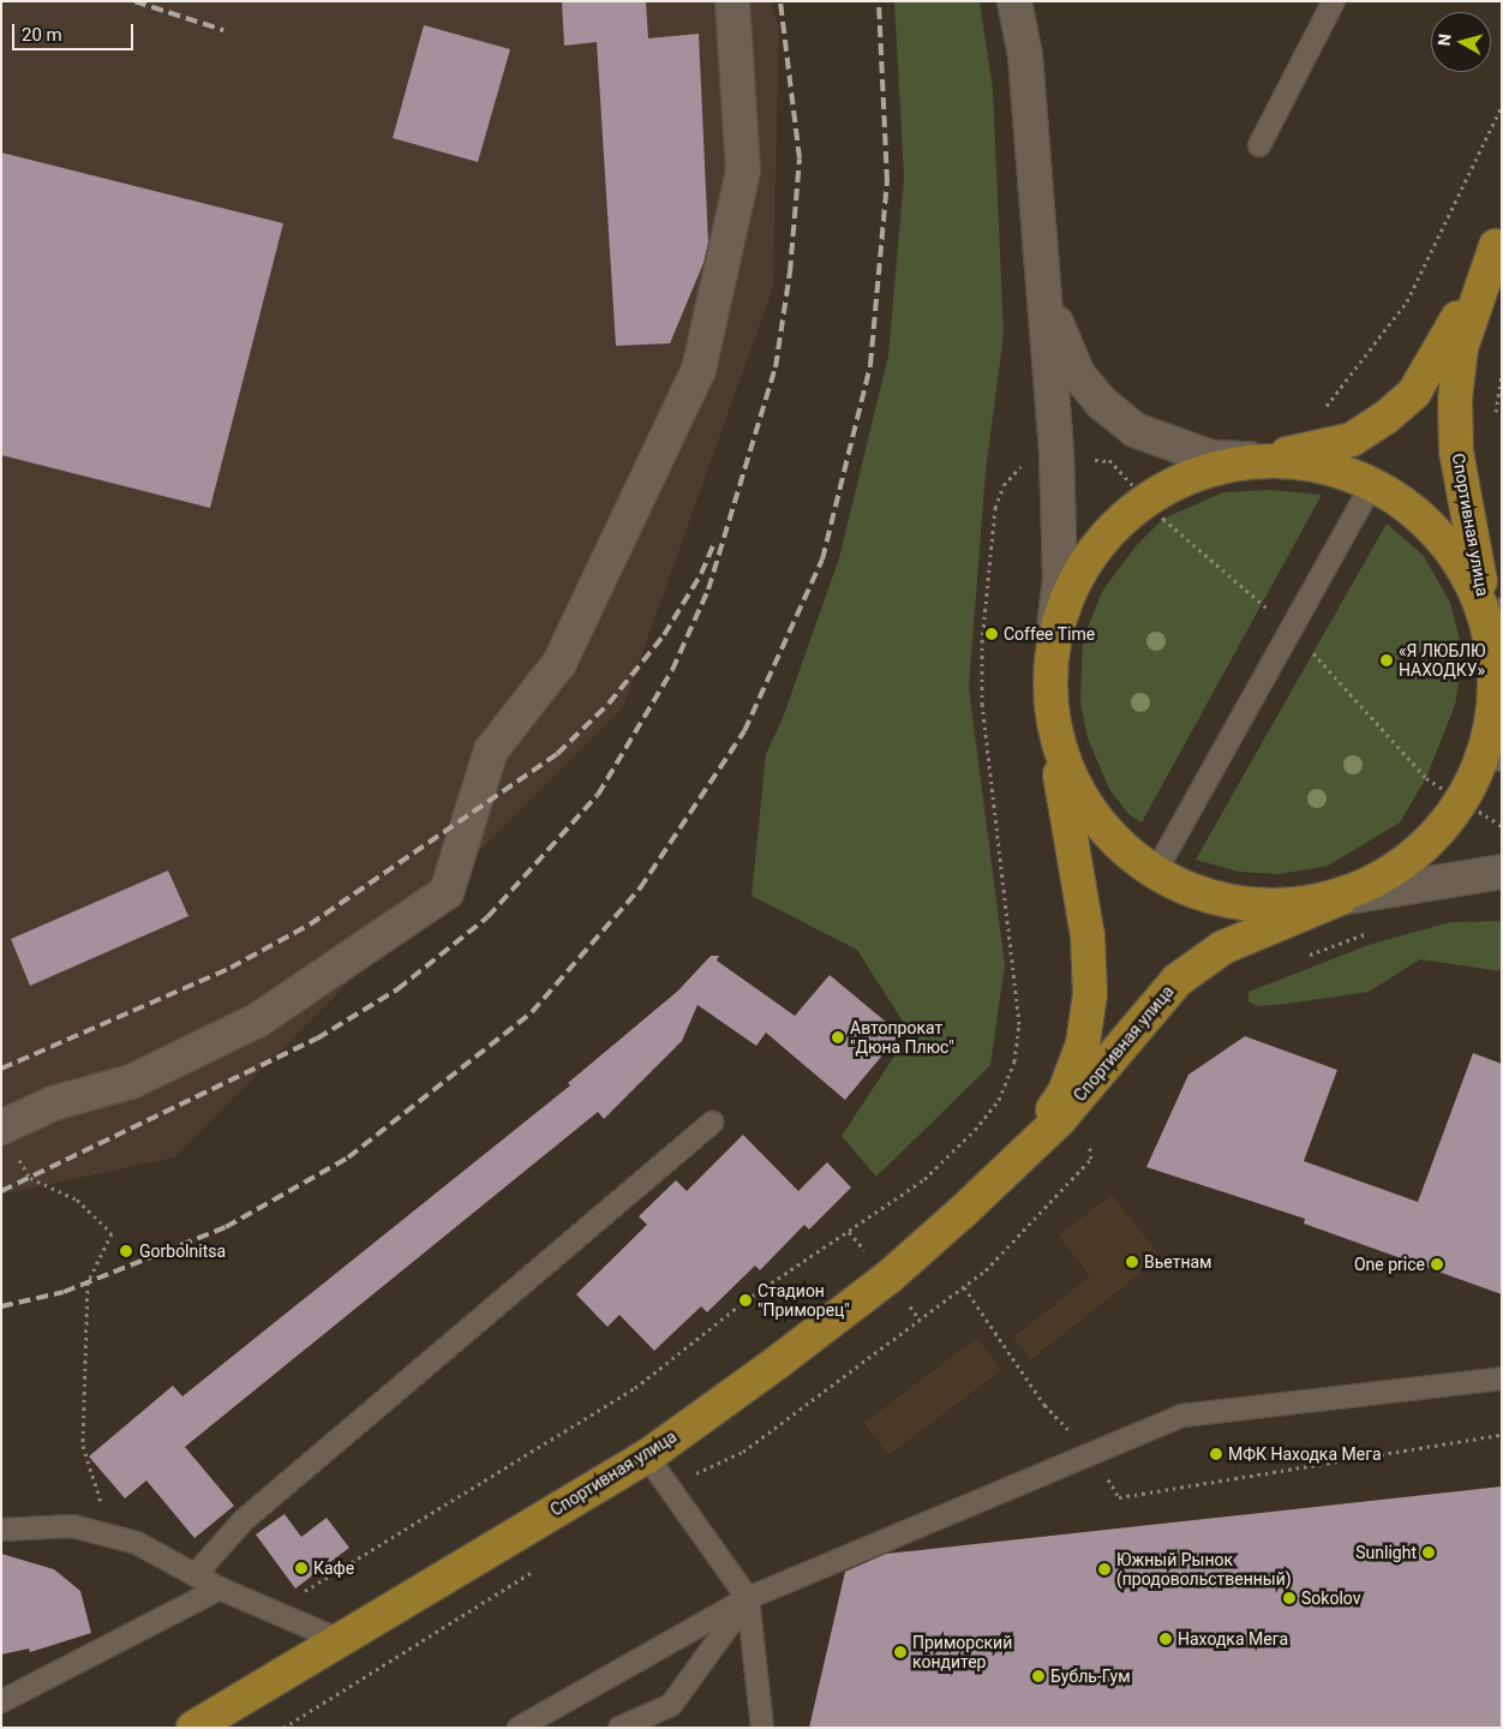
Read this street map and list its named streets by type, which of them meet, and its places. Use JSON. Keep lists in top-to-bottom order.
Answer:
{
  "streets": {
    "main road": ["Спортивная улица"]
  },
  "places": [
    "Coffee Time",
    "«Я ЛЮБЛЮ НАХОДКУ»",
    "Автопрокат \"Дюна Плюс\"",
    "Gorbolnitsa",
    "Вьетнам",
    "One price",
    "Стадион \"Приморец\"",
    "МФК Находка Мега",
    "Sunlight",
    "Кафе",
    "Южный Рынок (продовольственный)",
    "Sokolov",
    "Находка Мега",
    "Приморский кондитер",
    "Бубль-Гум"
  ],
  "scale_bar": "20 m",
  "north": "left"
}
